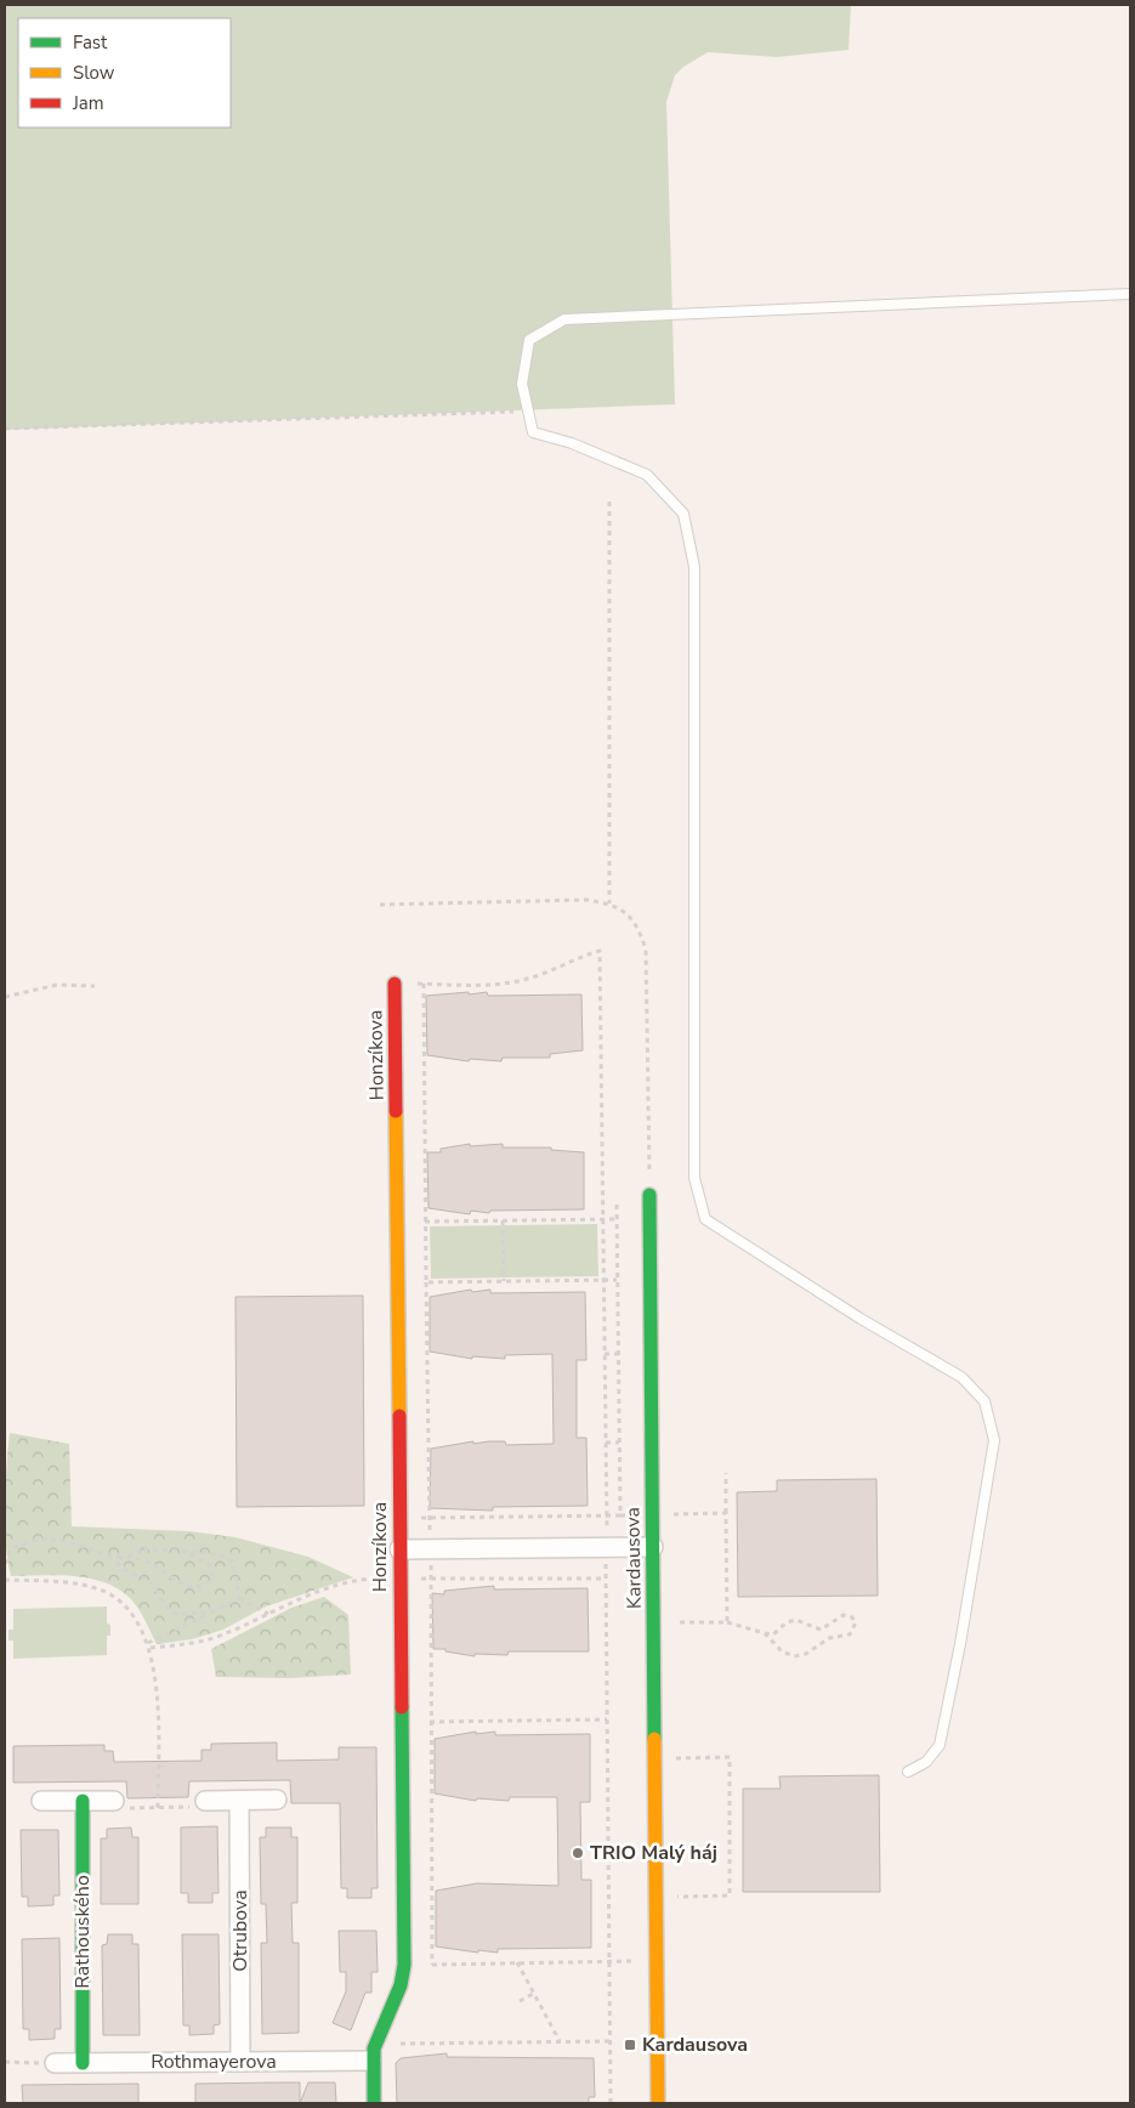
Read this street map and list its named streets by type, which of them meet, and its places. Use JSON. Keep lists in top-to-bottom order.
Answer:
{
  "streets": {
    "street": [
      "Honzíkova",
      "Kardausova",
      "Otrubova",
      "Rathouského",
      "Rothmayerova"
    ]
  },
  "crossings": [
    ["Honzíkova", "Rothmayerova"],
    ["Otrubova", "Rothmayerova"],
    ["Rathouského", "Rothmayerova"]
  ],
  "places": {
    "other": ["TRIO Malý háj"],
    "transit": ["Kardausova"]
  },
  "legend": ["Fast", "Slow", "Jam"]
}
